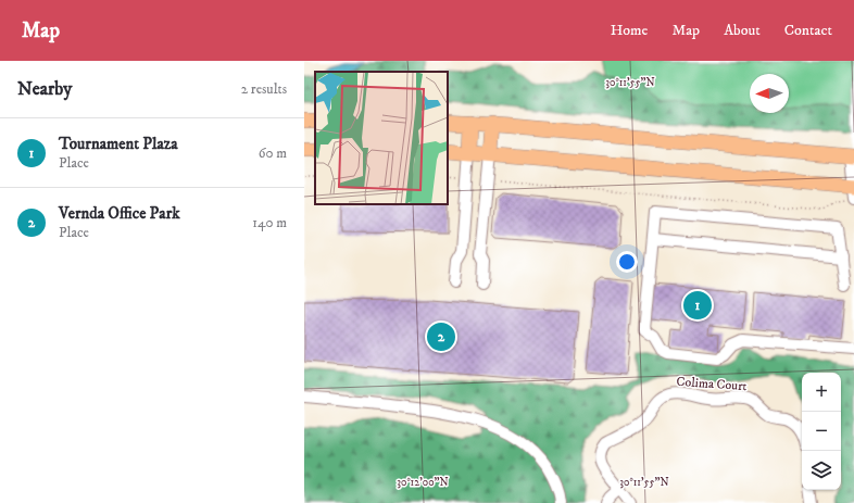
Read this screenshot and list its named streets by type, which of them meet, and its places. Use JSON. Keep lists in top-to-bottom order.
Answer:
{
  "streets": {
    "street": ["Colima Court"]
  },
  "north": "left",
  "page": {
    "header": "Map",
    "nav": [
      "Home",
      "Map",
      "About",
      "Contact"
    ],
    "heading": ["Nearby", "2 results"],
    "list": [
      {
        "mark": "1",
        "name": "Tournament Plaza",
        "note": "Place",
        "value": "60 m"
      },
      {
        "mark": "2",
        "name": "Vernda Office Park",
        "note": "Place",
        "value": "140 m"
      }
    ],
    "pins": ["1", "2"],
    "map_buttons": ["+", "−"]
  },
  "coordinates": ["30°11'55\"N", "30°12'00\"N"]
}
